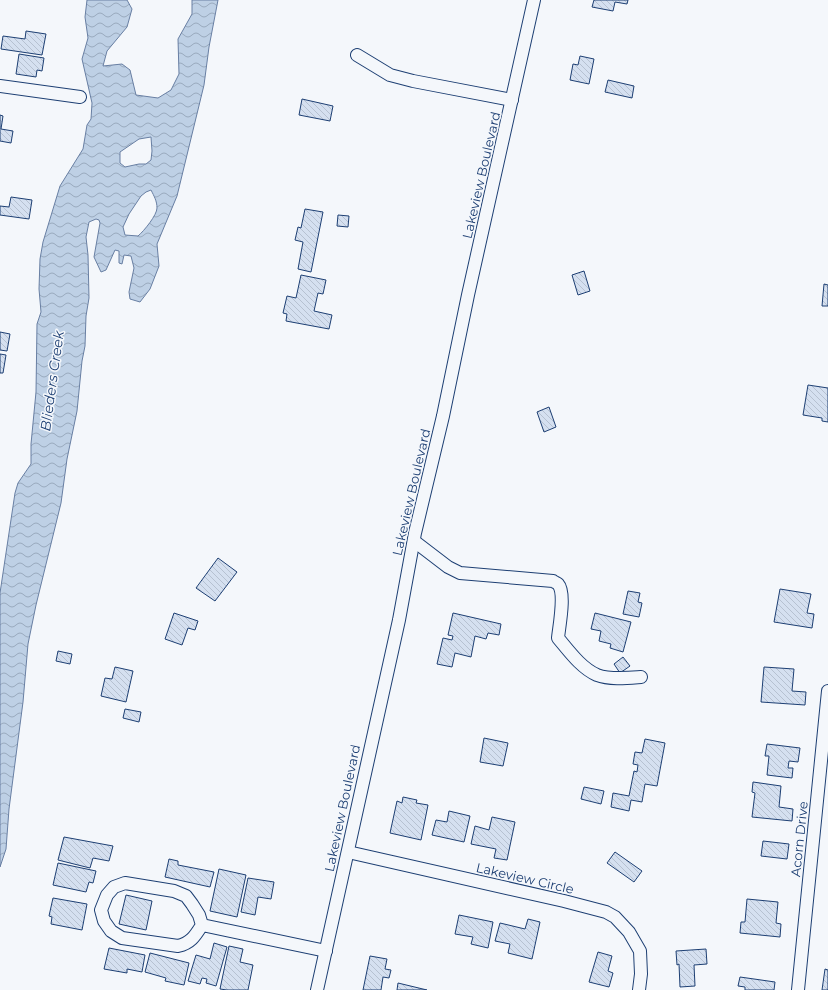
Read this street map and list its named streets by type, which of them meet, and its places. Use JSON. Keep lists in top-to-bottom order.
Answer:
{
  "streets": {
    "street": ["Lakeview Boulevard", "Acorn Drive", "Lakeview Circle"]
  },
  "crossings": [
    ["Lakeview Boulevard", "Lakeview Circle"]
  ],
  "water": ["Blieders Creek"]
}
